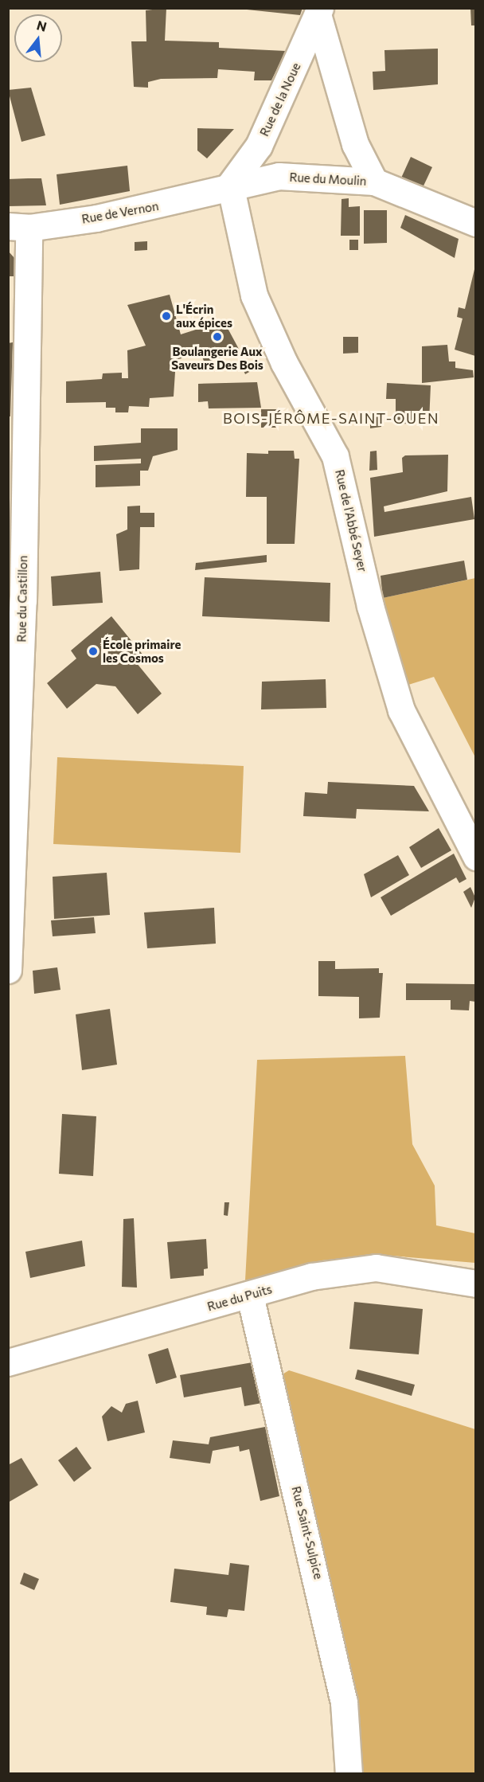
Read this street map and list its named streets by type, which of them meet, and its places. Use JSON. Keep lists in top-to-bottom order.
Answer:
{
  "streets": {
    "street": [
      "Rue de la Noue",
      "Rue du Moulin",
      "Rue de Vernon",
      "Rue de l'Abbé Seyer",
      "Rue du Castillon",
      "Rue du Puits",
      "Rue Saint-Sulpice"
    ]
  },
  "crossings": [
    ["Rue de la Noue", "Rue du Moulin"],
    ["Rue de la Noue", "Rue de Vernon"],
    ["Rue de la Noue", "Rue de l'Abbé Seyer"],
    ["Rue du Moulin", "Rue de Vernon"],
    ["Rue du Moulin", "Rue de l'Abbé Seyer"],
    ["Rue de Vernon", "Rue de l'Abbé Seyer"],
    ["Rue de Vernon", "Rue du Castillon"],
    ["Rue du Puits", "Rue Saint-Sulpice"]
  ],
  "districts": ["BOIS-JÉRÔME-SAINT-OUEN"],
  "places": ["L'Écrin aux épices", "Boulangerie Aux Saveurs Des Bois", "École primaire les Cosmos"],
  "north": "top"
}
